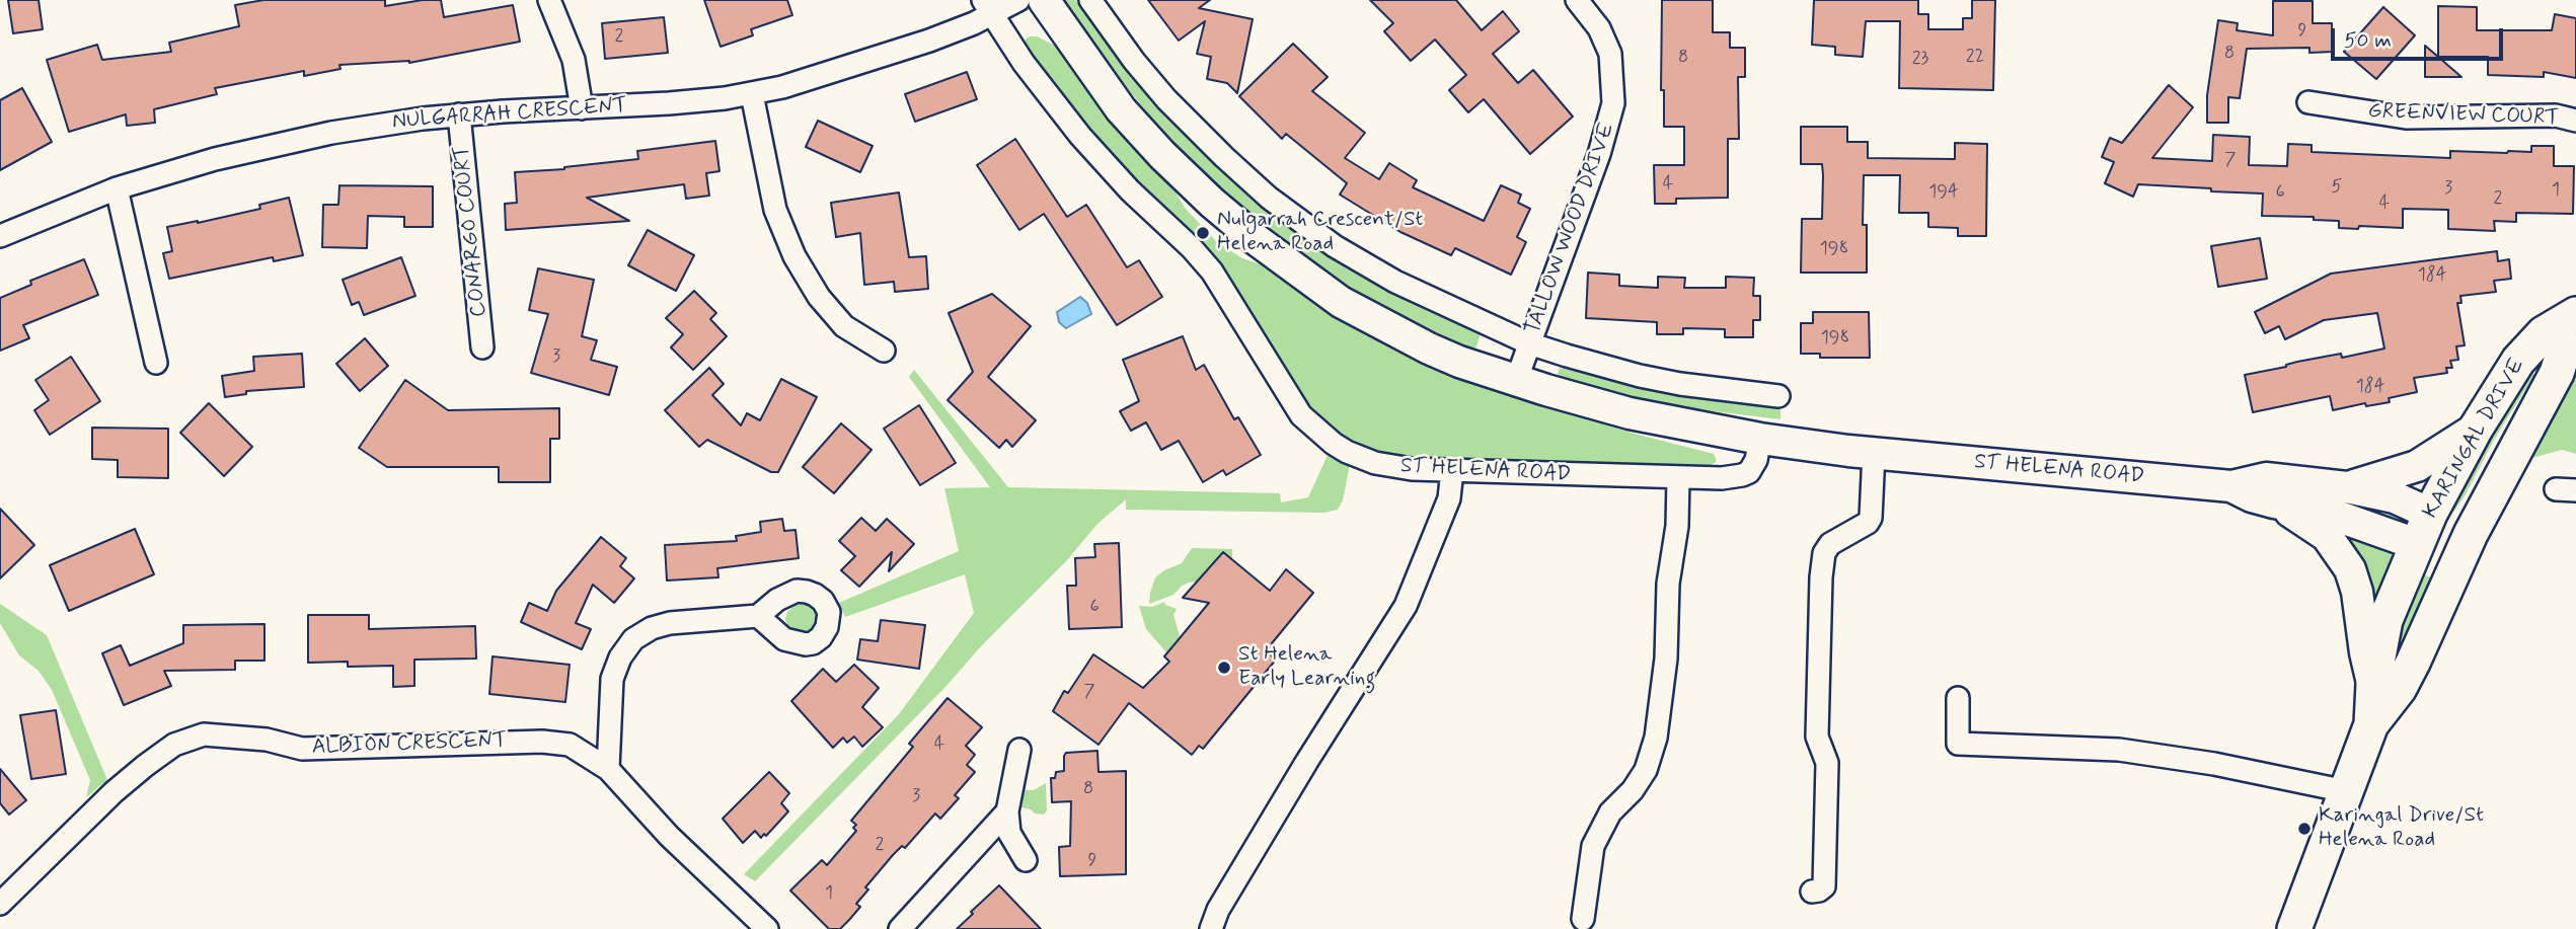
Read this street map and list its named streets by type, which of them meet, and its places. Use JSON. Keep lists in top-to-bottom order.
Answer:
{
  "streets": {
    "main road": ["KARINGAL DRIVE", "ST HELENA ROAD"],
    "street": [
      "NULGARRAH CRESCENT",
      "GREENVIEW COURT",
      "TALLOW WOOD DRIVE",
      "CONARGO COURT",
      "ALBION CRESCENT"
    ]
  },
  "crossings": [
    ["NULGARRAH CRESCENT", "CONARGO COURT"],
    ["NULGARRAH CRESCENT", "ST HELENA ROAD"],
    ["TALLOW WOOD DRIVE", "ST HELENA ROAD"],
    ["KARINGAL DRIVE", "ST HELENA ROAD"]
  ],
  "places": ["Nulgarrah Crescent/St Helena Road", "St Helena Early Learning", "Karingal Drive/St Helena Road"],
  "house_numbers": [
    "9",
    "2",
    "8",
    "22",
    "8",
    "23",
    "7",
    "4",
    "5",
    "3",
    "1",
    "194",
    "6",
    "2",
    "4",
    "198",
    "184",
    "198",
    "3",
    "184",
    "6",
    "7",
    "4",
    "8",
    "3",
    "2",
    "9",
    "1"
  ],
  "scale_bar": "50 m"
}
